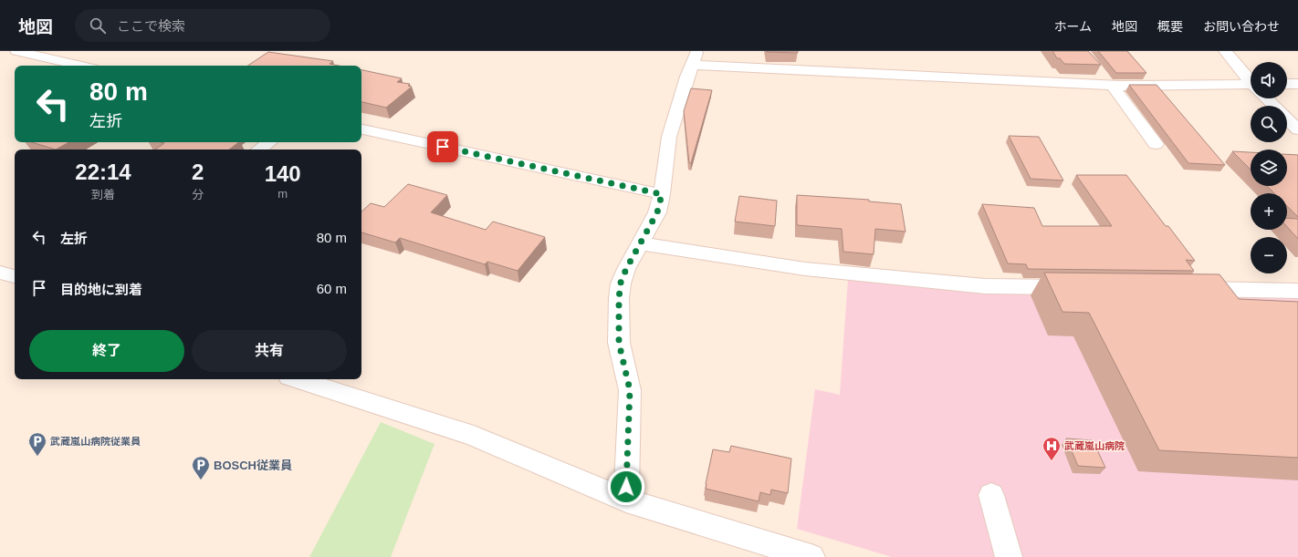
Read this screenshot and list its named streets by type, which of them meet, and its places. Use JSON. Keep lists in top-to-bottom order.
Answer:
{
  "places": {
    "parking": ["武蔵嵐山病院従業員", "BOSCH従業員"],
    "hospital": ["武蔵嵐山病院"]
  },
  "page": {
    "header": "地図",
    "search": "ここで検索",
    "nav": [
      "ホーム",
      "地図",
      "概要",
      "お問い合わせ"
    ],
    "map_buttons": ["+", "−"],
    "turn": ["80 m", "左折"],
    "eta": [
      "22:14",
      "到着",
      "2",
      "分",
      "140",
      "m"
    ],
    "list": [
      {
        "name": "左折",
        "value": "80 m"
      },
      {
        "name": "目的地に到着",
        "value": "60 m"
      }
    ],
    "buttons": ["終了", "共有"]
  }
}
